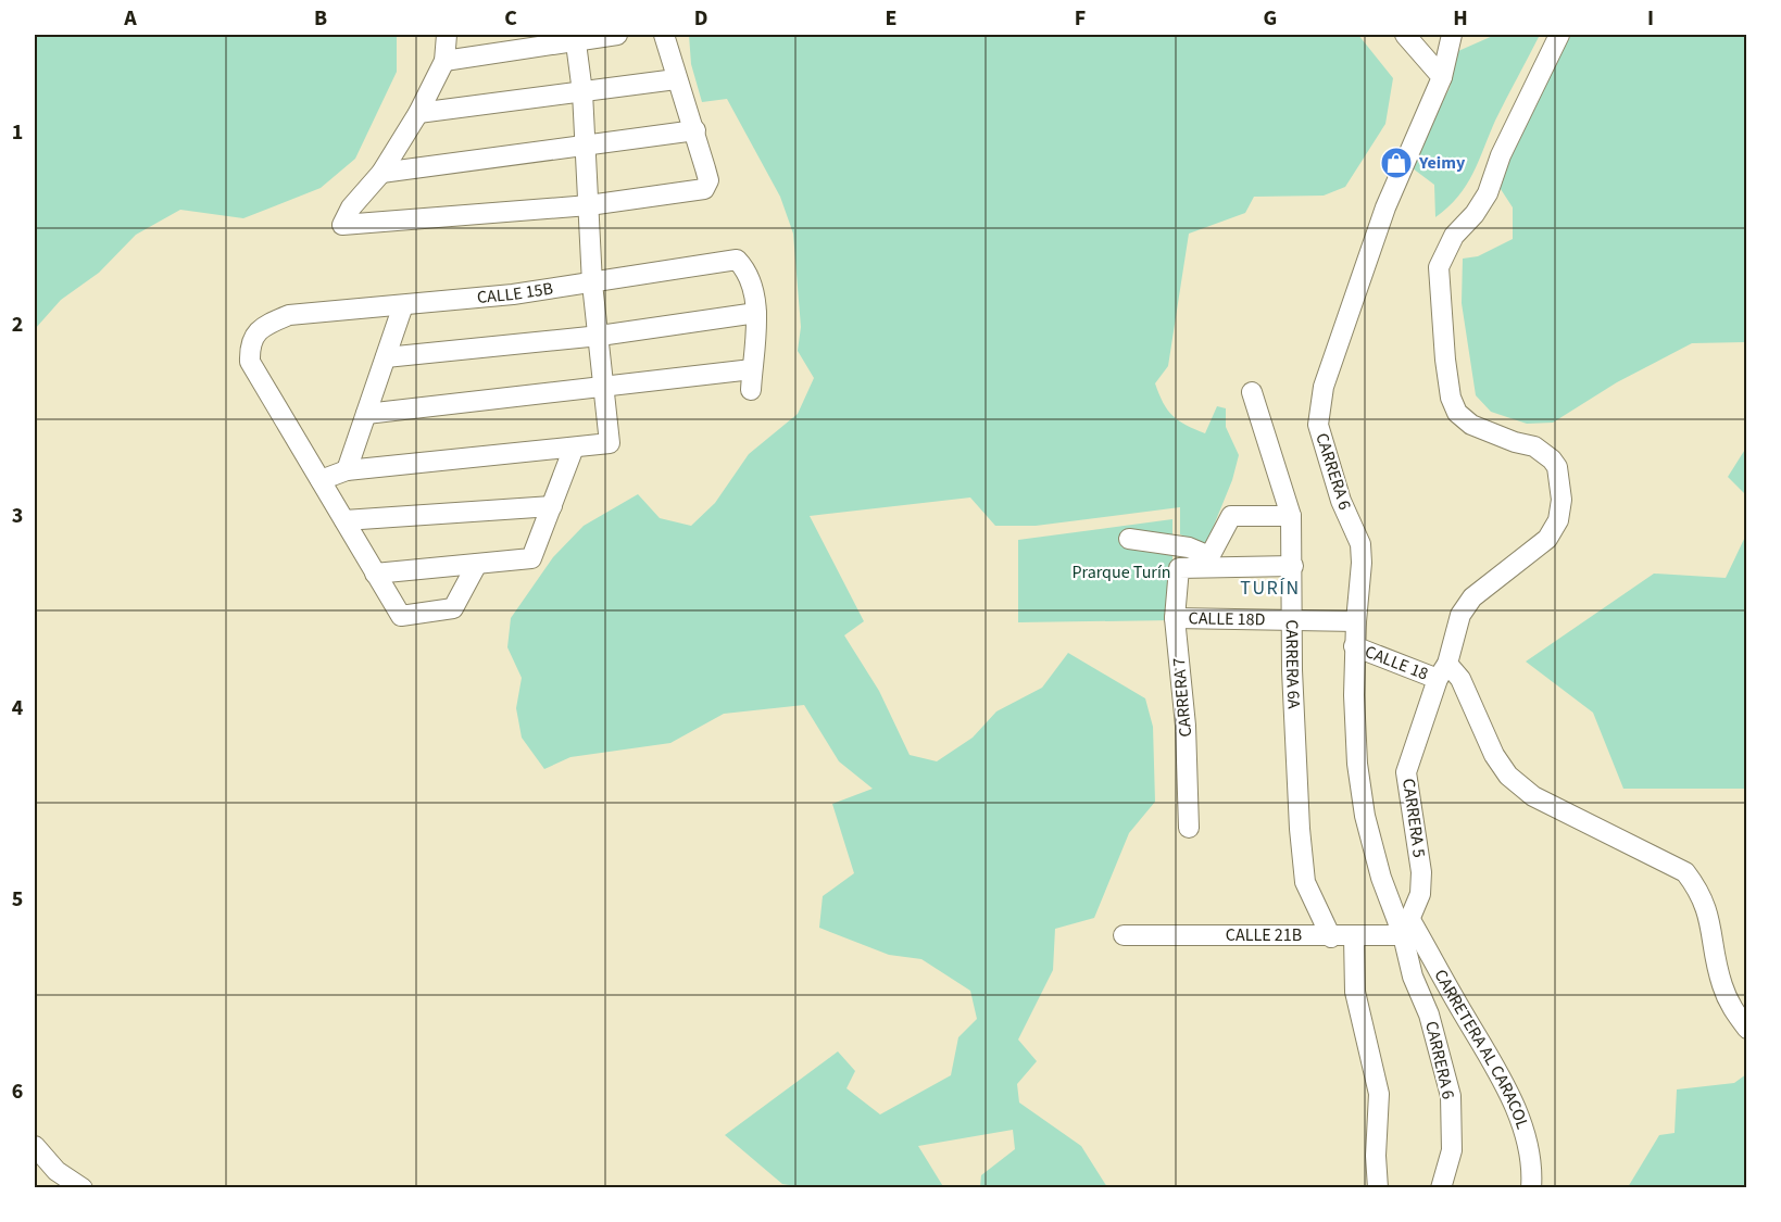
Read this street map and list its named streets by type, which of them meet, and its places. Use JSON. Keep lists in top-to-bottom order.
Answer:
{
  "streets": {
    "street": [
      "CALLE 15B",
      "CARRERA 6",
      "CALLE 18D",
      "CALLE 18",
      "CARRERA 6A",
      "CARRERA 7",
      "CARRERA 5",
      "CALLE 21B",
      "CARRETERA AL CARACOL"
    ]
  },
  "crossings": [
    ["CARRERA 6", "CALLE 18D"],
    ["CARRERA 6", "CALLE 18"],
    ["CARRERA 6", "CARRERA 5"],
    ["CARRERA 6", "CALLE 21B"],
    ["CARRERA 6", "CARRETERA AL CARACOL"],
    ["CALLE 18D", "CARRERA 6A"],
    ["CALLE 18D", "CARRERA 7"],
    ["CALLE 18", "CARRERA 5"],
    ["CARRERA 6A", "CALLE 21B"],
    ["CARRERA 5", "CALLE 21B"],
    ["CARRERA 5", "CARRETERA AL CARACOL"],
    ["CALLE 21B", "CARRETERA AL CARACOL"]
  ],
  "districts": ["TURÍN"],
  "parks": ["Prarque Turín"],
  "places": {
    "shop": ["Yeimy"]
  },
  "grid": {
    "columns": [
      "A",
      "B",
      "C",
      "D",
      "E",
      "F",
      "G",
      "H",
      "I"
    ],
    "rows": [
      "1",
      "2",
      "3",
      "4",
      "5",
      "6"
    ]
  }
}
